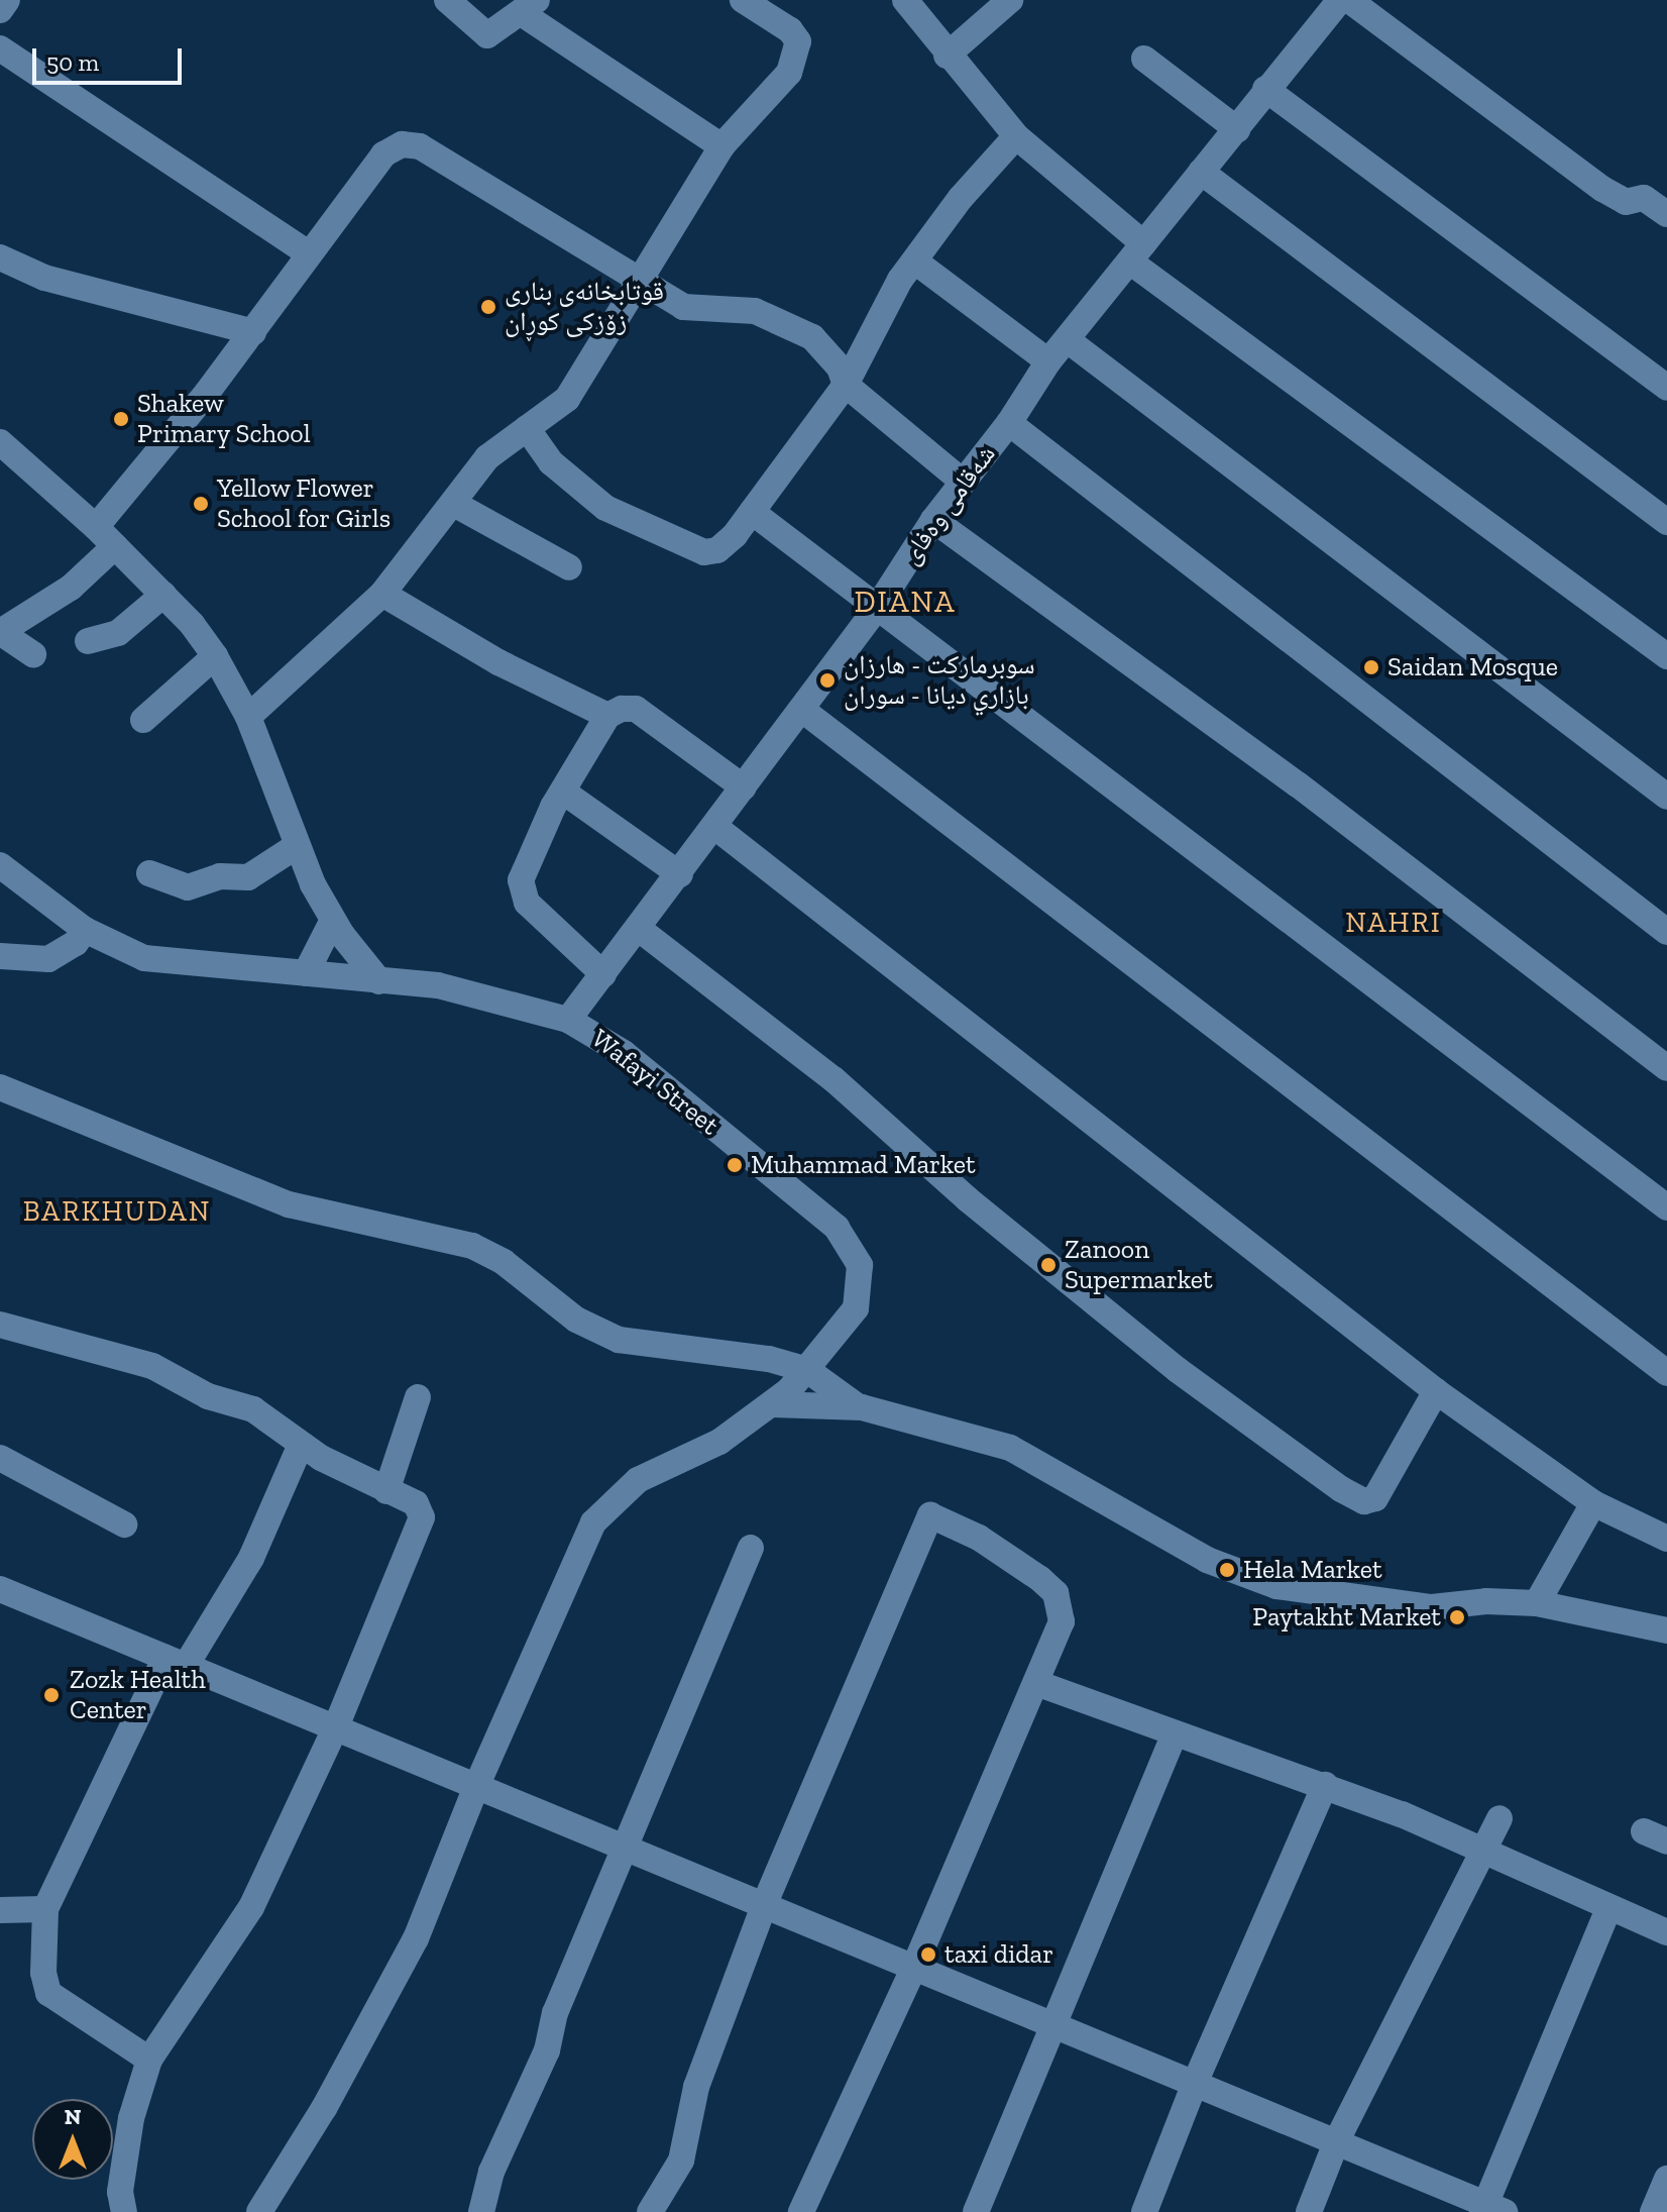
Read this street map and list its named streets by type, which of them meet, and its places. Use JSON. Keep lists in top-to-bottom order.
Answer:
{
  "streets": {
    "street": ["شەقامی وەفای", "Wafayi Street"]
  },
  "crossings": [
    ["شەقامی وەفای", "Wafayi Street"]
  ],
  "districts": ["DIANA", "NAHRI", "BARKHUDAN"],
  "places": [
    "قوتابخانەی بناری زۆزکی کوڕان",
    "Shakew Primary School",
    "Yellow Flower School for Girls",
    "Saidan Mosque",
    "سوبرماركت - هارزان بازاري ديانا - سوران",
    "Muhammad Market",
    "Zanoon Supermarket",
    "Hela Market",
    "Paytakht Market",
    "Zozk Health Center",
    "taxi didar"
  ],
  "scale_bar": "50 m",
  "north": "top"
}
